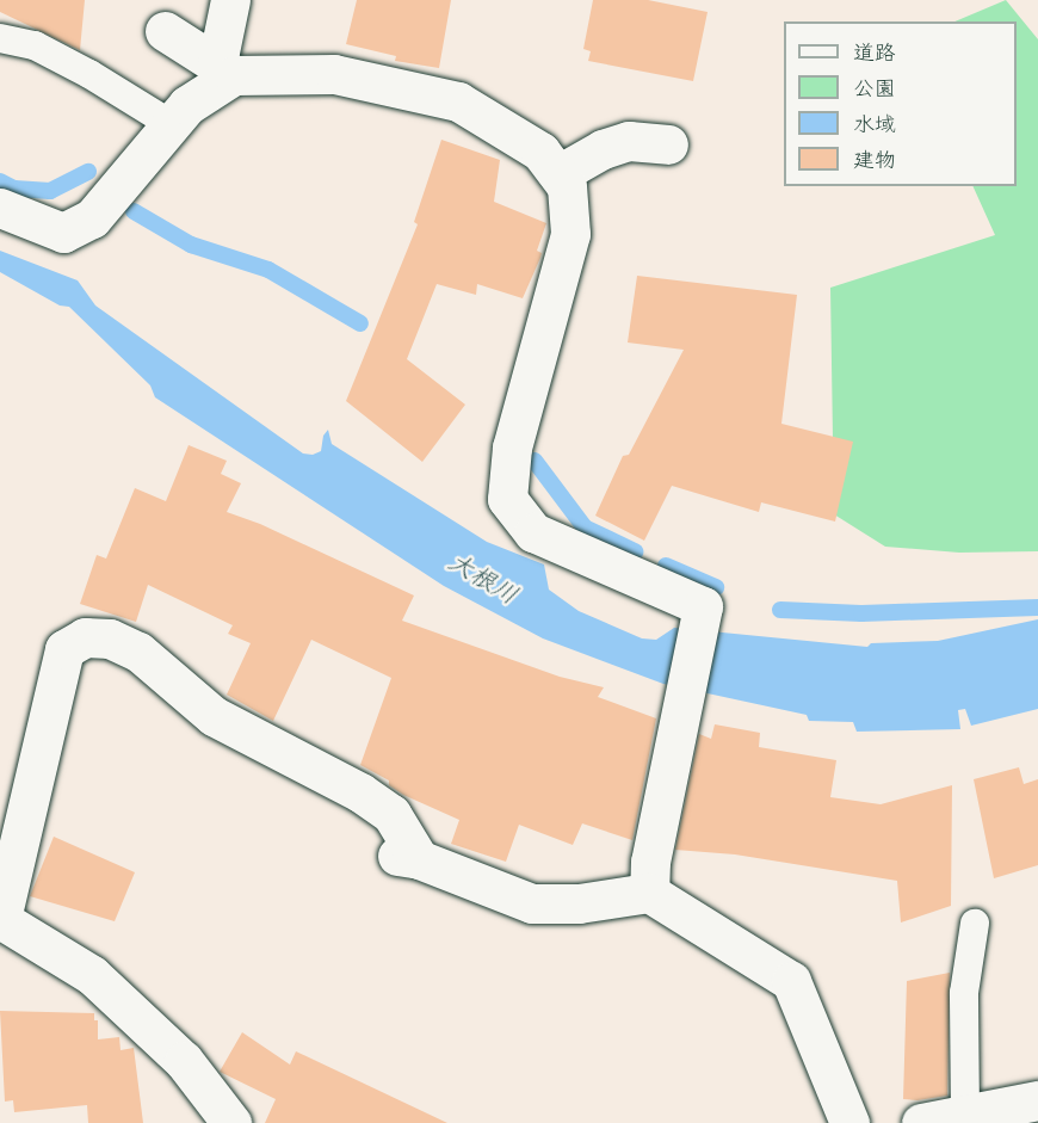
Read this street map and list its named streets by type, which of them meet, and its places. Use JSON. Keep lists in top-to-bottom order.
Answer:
{
  "water": ["大根川"],
  "legend": [
    "道路",
    "公園",
    "水域",
    "建物"
  ]
}
